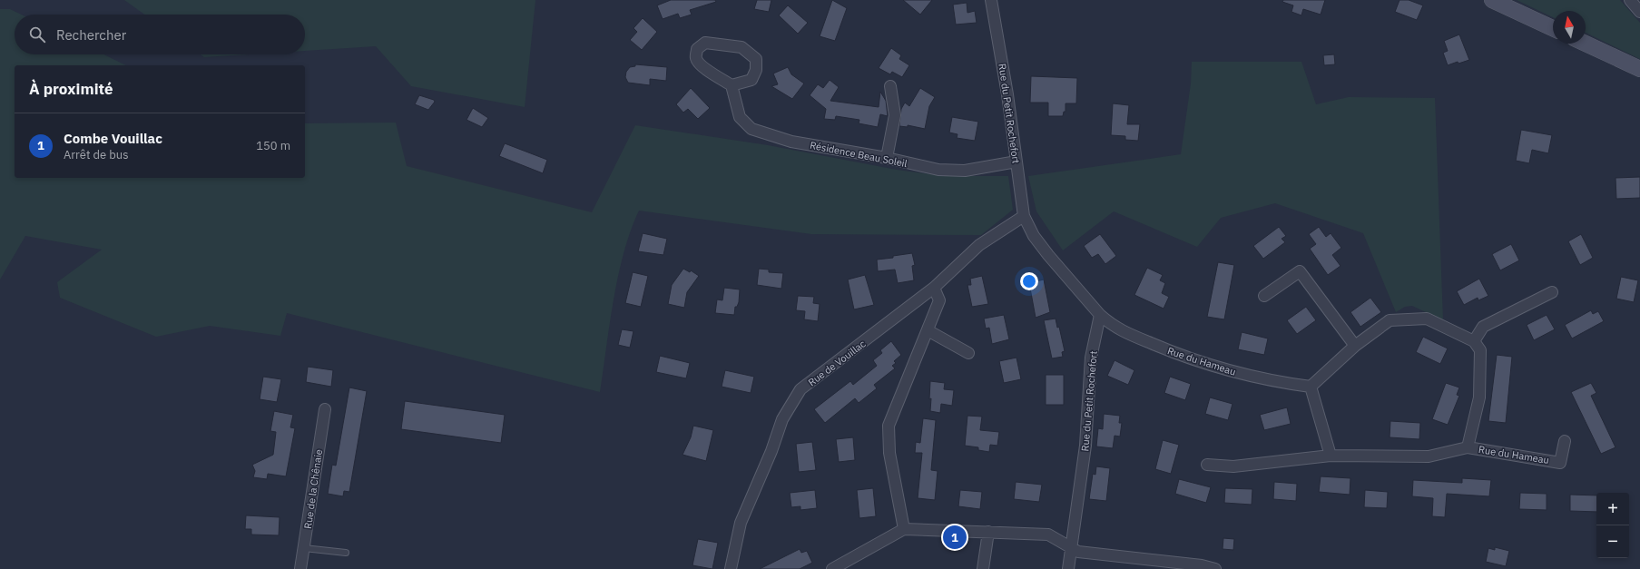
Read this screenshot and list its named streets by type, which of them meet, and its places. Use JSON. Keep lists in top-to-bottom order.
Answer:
{
  "streets": {
    "street": [
      "Rue du Petit Rochefort",
      "Résidence Beau Soleil",
      "Rue du Hameau",
      "Rue de Vouillac",
      "Rue de la Chênaie"
    ]
  },
  "crossings": [
    ["Rue du Petit Rochefort", "Résidence Beau Soleil"],
    ["Rue du Petit Rochefort", "Rue du Hameau"],
    ["Rue du Petit Rochefort", "Rue de Vouillac"]
  ],
  "north": "top",
  "page": {
    "search": "Rechercher",
    "heading": "À proximité",
    "list": [
      {
        "mark": "1",
        "name": "Combe Vouillac",
        "note": "Arrêt de bus",
        "value": "150 m"
      }
    ],
    "map_buttons": ["+", "−"],
    "pins": "1"
  }
}
